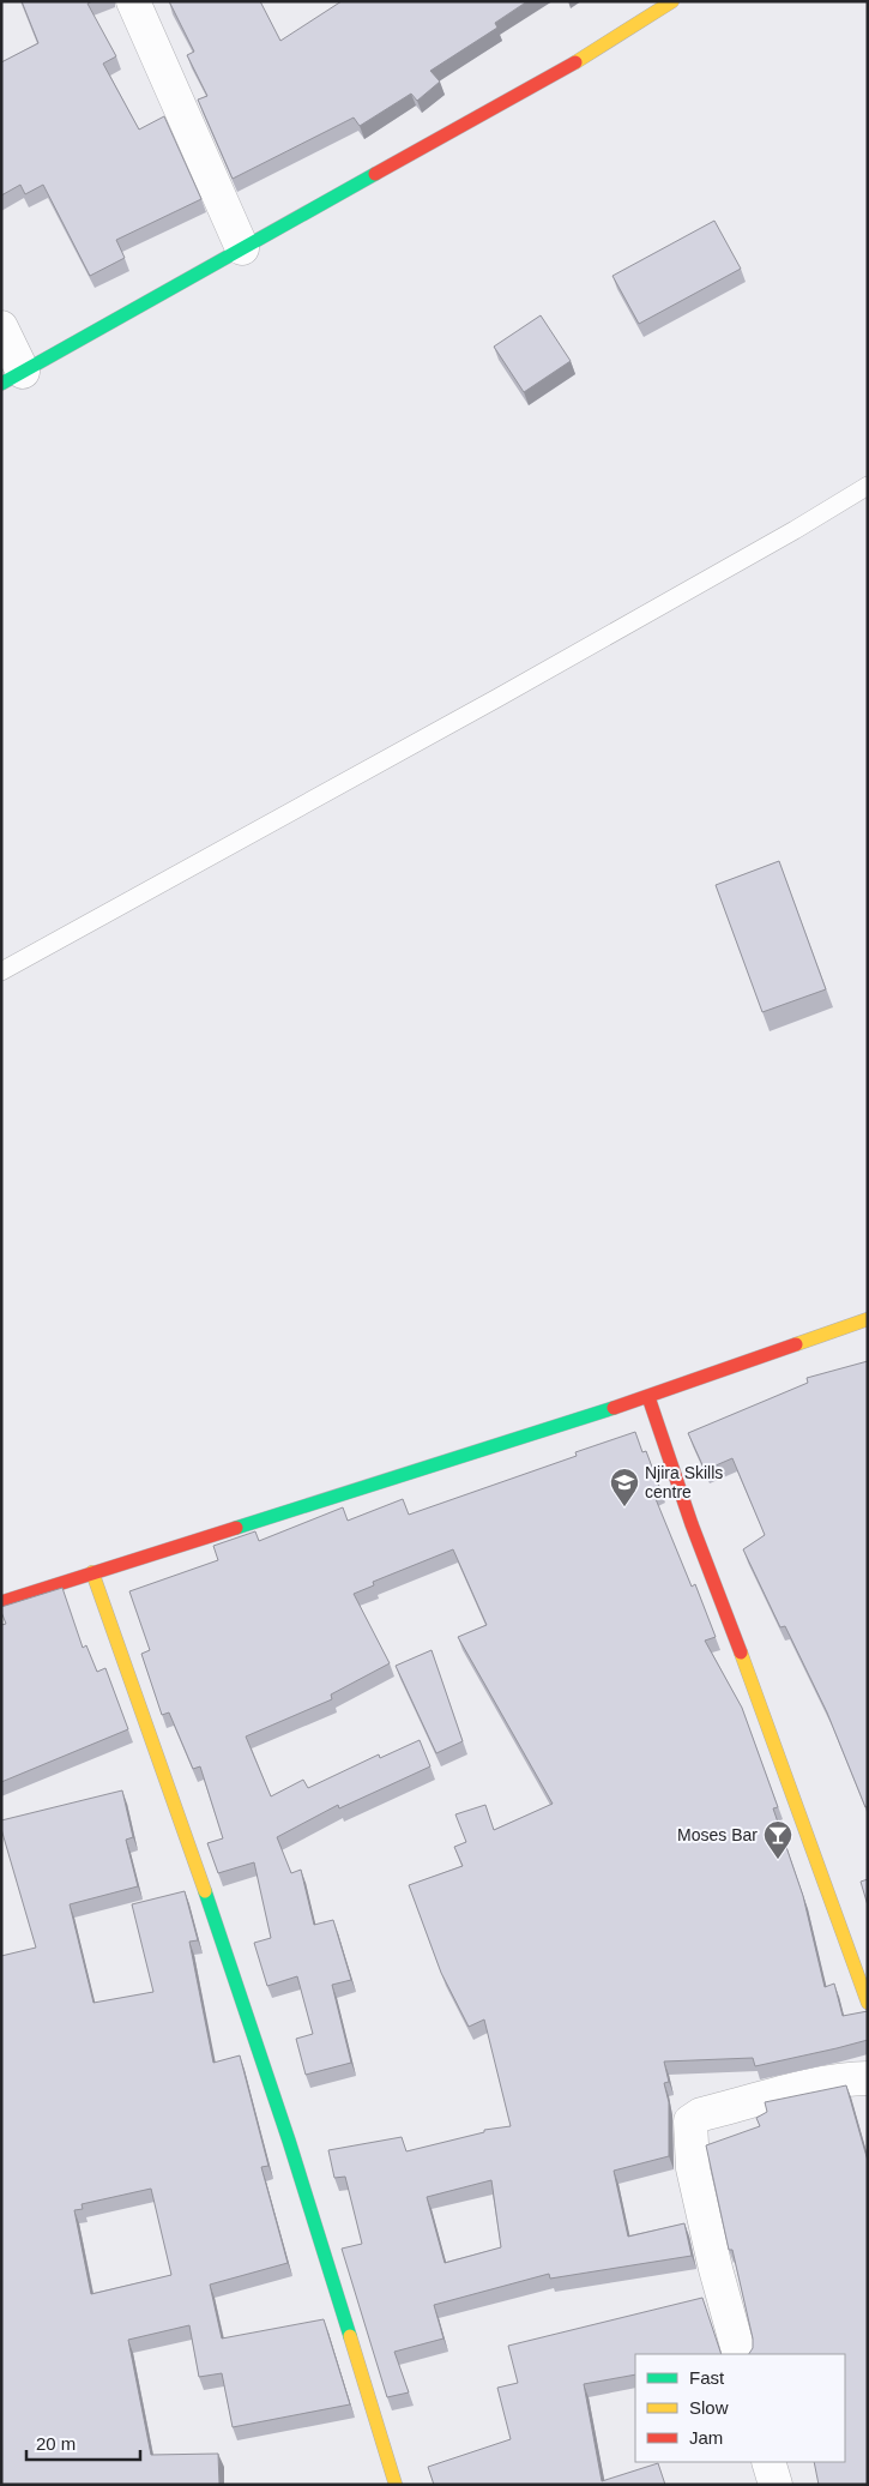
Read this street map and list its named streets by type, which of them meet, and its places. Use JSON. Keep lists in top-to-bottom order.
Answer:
{
  "places": {
    "school or university": ["Njira Skills centre"],
    "bar": ["Moses Bar"]
  },
  "legend": ["Fast", "Slow", "Jam"],
  "scale_bar": "20 m"
}
